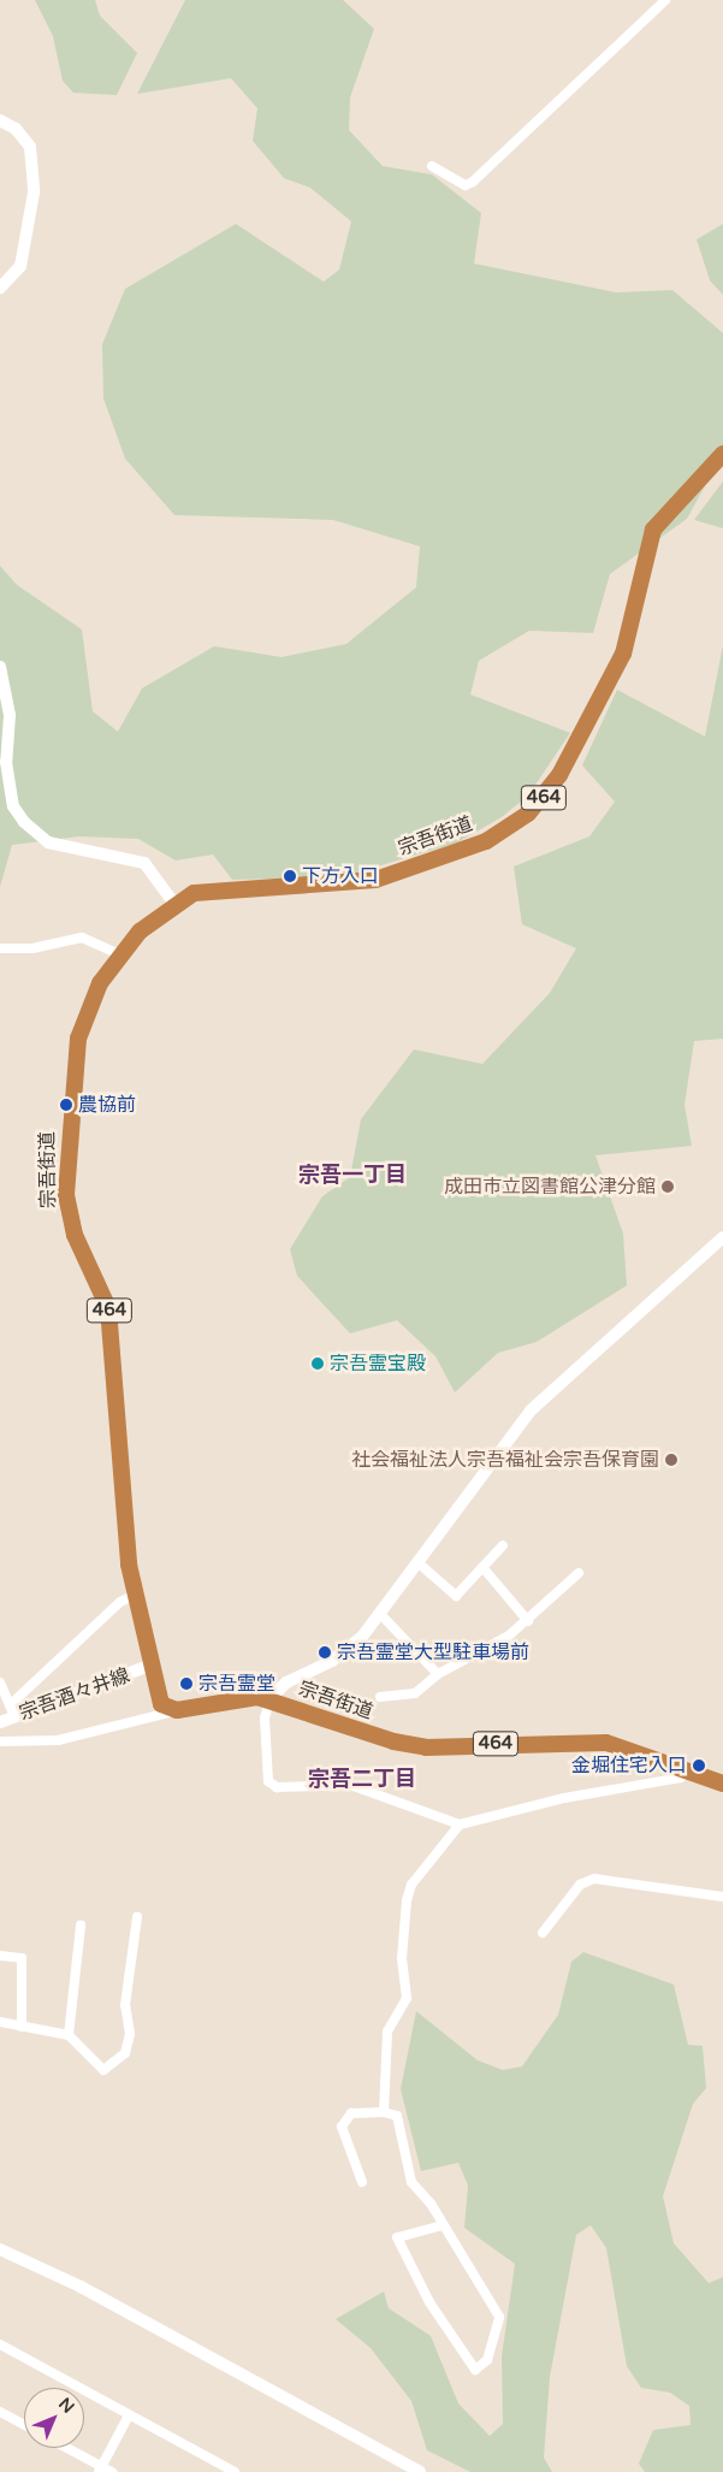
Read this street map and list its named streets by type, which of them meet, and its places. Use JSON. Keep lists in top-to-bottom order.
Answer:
{
  "streets": {
    "highway": ["464", "宗吾街道"],
    "street": ["宗吾酒々井線"]
  },
  "crossings": [
    ["宗吾街道", "宗吾酒々井線"]
  ],
  "districts": ["宗吾一丁目", "宗吾二丁目"],
  "places": [
    "下方入口",
    "農協前",
    "成田市立図書館公津分館",
    "宗吾霊宝殿",
    "社会福祉法人宗吾福祉会宗吾保育園",
    "宗吾霊堂大型駐車場前",
    "宗吾霊堂",
    "金堀住宅入口"
  ],
  "north": "top right"
}
